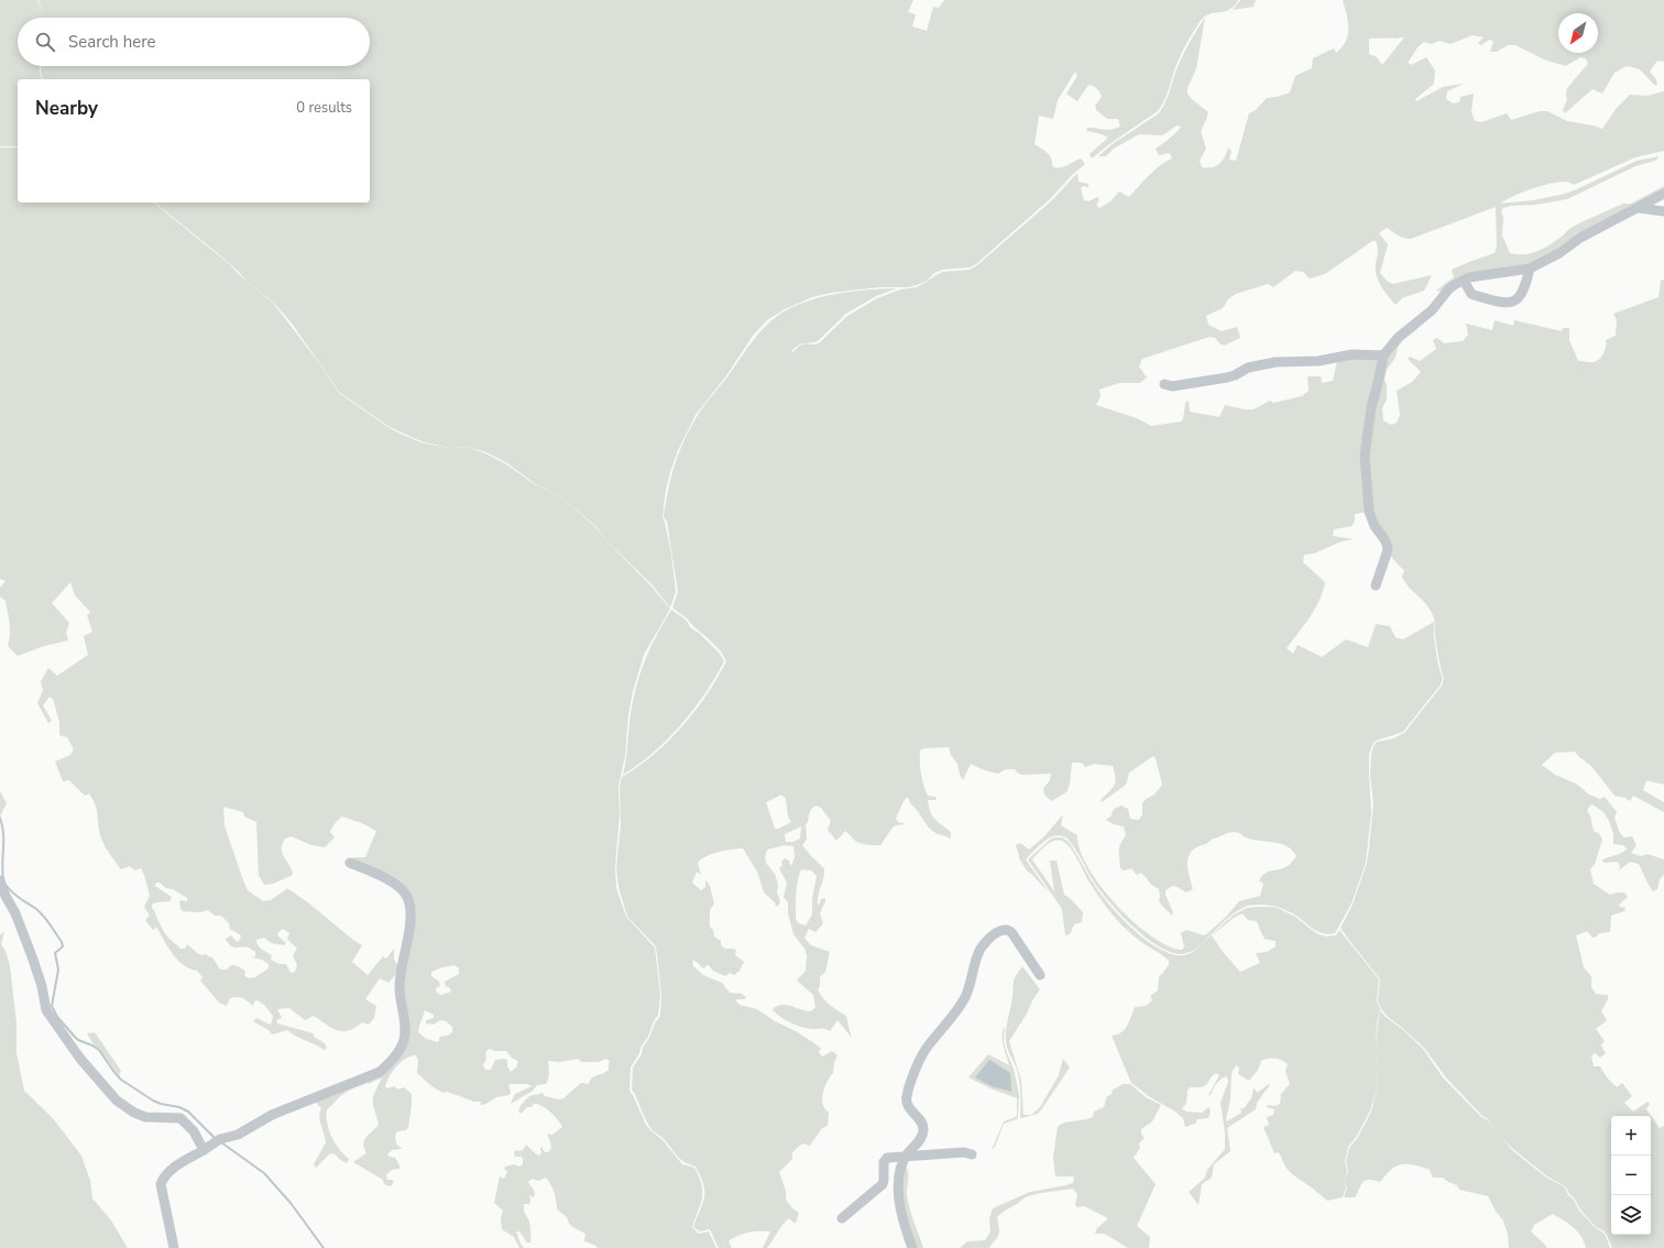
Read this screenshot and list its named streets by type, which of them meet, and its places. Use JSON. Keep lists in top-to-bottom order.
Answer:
{
  "north": "bottom left",
  "page": {
    "search": "Search here",
    "heading": ["Nearby", "0 results"],
    "map_buttons": ["+", "−"]
  }
}
